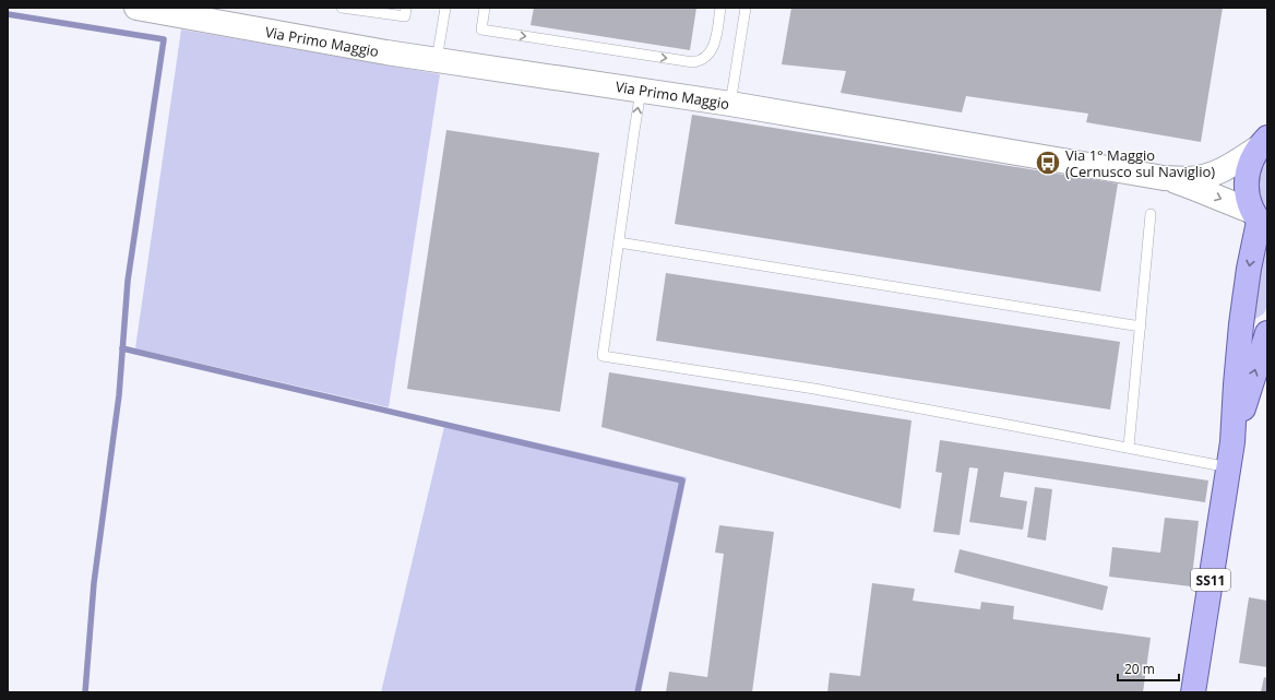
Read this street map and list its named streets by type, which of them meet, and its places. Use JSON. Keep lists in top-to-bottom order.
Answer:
{
  "streets": {
    "main road": ["Via Primo Maggio", "SS11"]
  },
  "crossings": [
    ["Via Primo Maggio", "SS11"]
  ],
  "places": {
    "bus stop": ["Via 1° Maggio (Cernusco sul Naviglio)"]
  },
  "scale_bar": "20 m"
}
